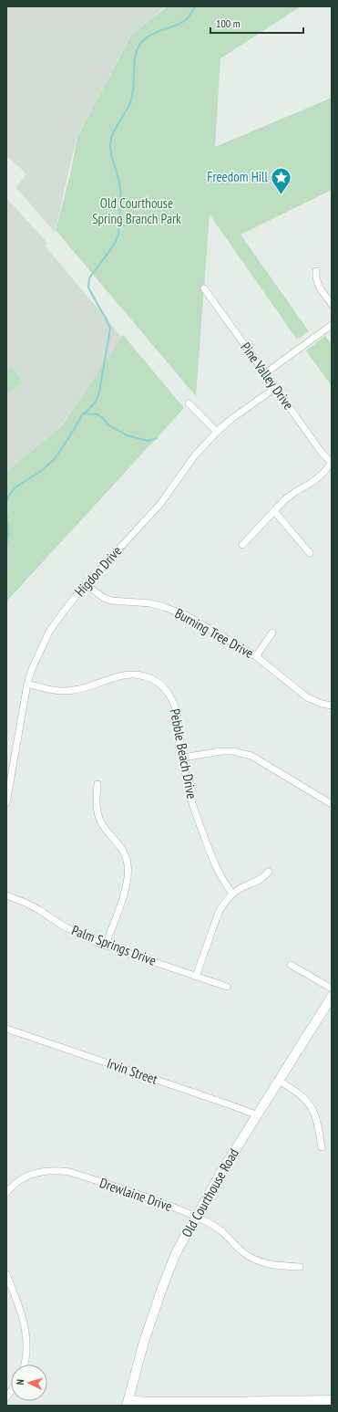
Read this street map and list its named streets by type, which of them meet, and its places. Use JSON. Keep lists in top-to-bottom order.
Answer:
{
  "streets": {
    "street": [
      "Pine Valley Drive",
      "Higdon Drive",
      "Burning Tree Drive",
      "Pebble Beach Drive",
      "Palm Springs Drive",
      "Irvin Street",
      "Old Courthouse Road",
      "Drewlaine Drive"
    ]
  },
  "crossings": [
    ["Pine Valley Drive", "Higdon Drive"],
    ["Higdon Drive", "Burning Tree Drive"],
    ["Higdon Drive", "Pebble Beach Drive"],
    ["Irvin Street", "Old Courthouse Road"],
    ["Old Courthouse Road", "Drewlaine Drive"]
  ],
  "parks": ["Old Courthouse Spring Branch Park"],
  "places": {
    "place": ["Freedom Hill"]
  },
  "scale_bar": "100 m",
  "north": "left"
}
